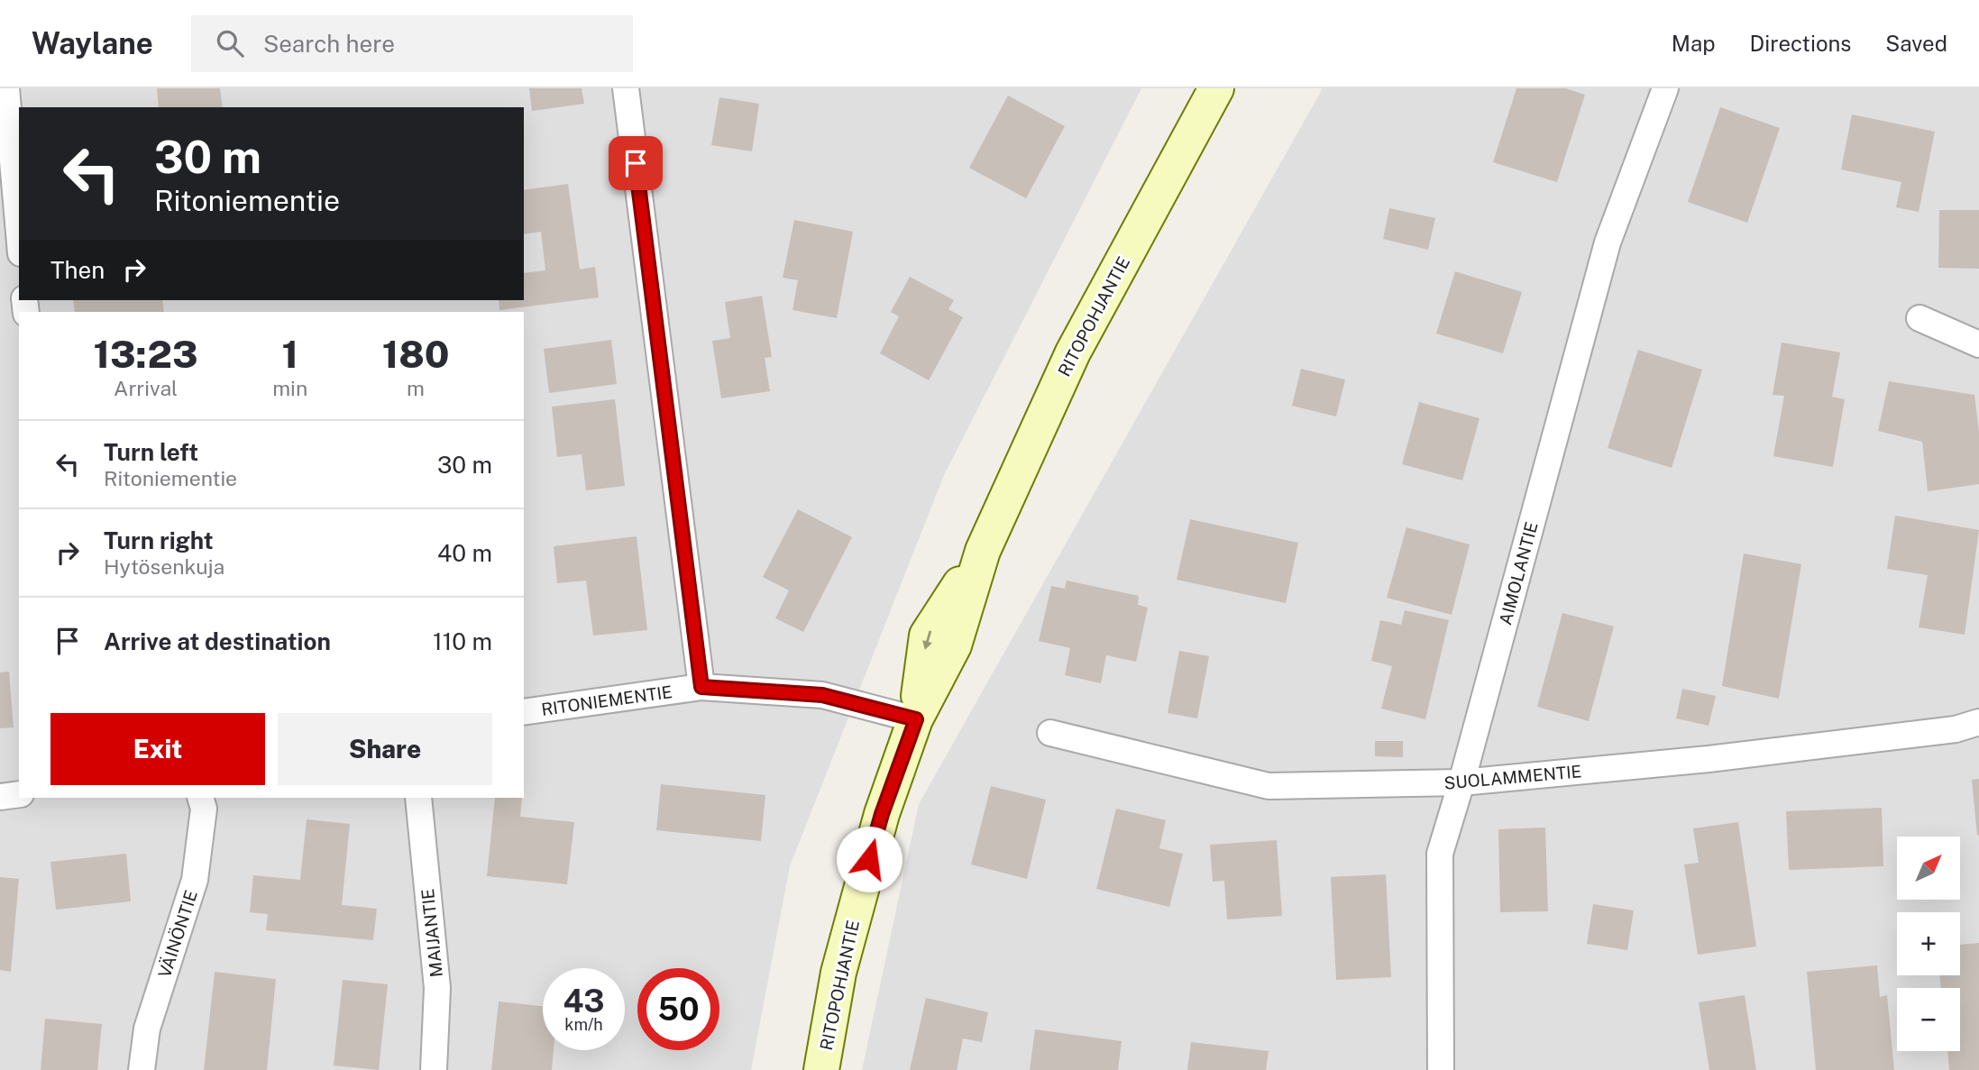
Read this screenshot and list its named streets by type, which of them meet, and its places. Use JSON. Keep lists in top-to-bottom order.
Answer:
{
  "streets": {
    "main road": ["RITOPOHJANTIE"],
    "street": [
      "AIMOLANTIE",
      "RITONIEMENTIE",
      "SUOLAMMENTIE",
      "MAIJANTIE",
      "VÄINÖNTIE"
    ]
  },
  "crossings": [
    ["RITOPOHJANTIE", "RITONIEMENTIE"],
    ["AIMOLANTIE", "SUOLAMMENTIE"]
  ],
  "north": "top right",
  "page": {
    "header": "Waylane",
    "search": "Search here",
    "nav": ["Map", "Directions", "Saved"],
    "turn": ["30 m", "Ritoniementie"],
    "then": "Then",
    "eta": [
      "13:23",
      "Arrival",
      "1",
      "min",
      "180",
      "m"
    ],
    "list": [
      {
        "name": "Turn left",
        "note": "Ritoniementie",
        "value": "30 m"
      },
      {
        "name": "Turn right",
        "note": "Hytösenkuja",
        "value": "40 m"
      },
      {
        "name": "Arrive at destination",
        "value": "110 m"
      }
    ],
    "buttons": ["Exit", "Share"],
    "map_buttons": ["+", "−"],
    "speed": "43 km/h",
    "limit": "50"
  }
}
